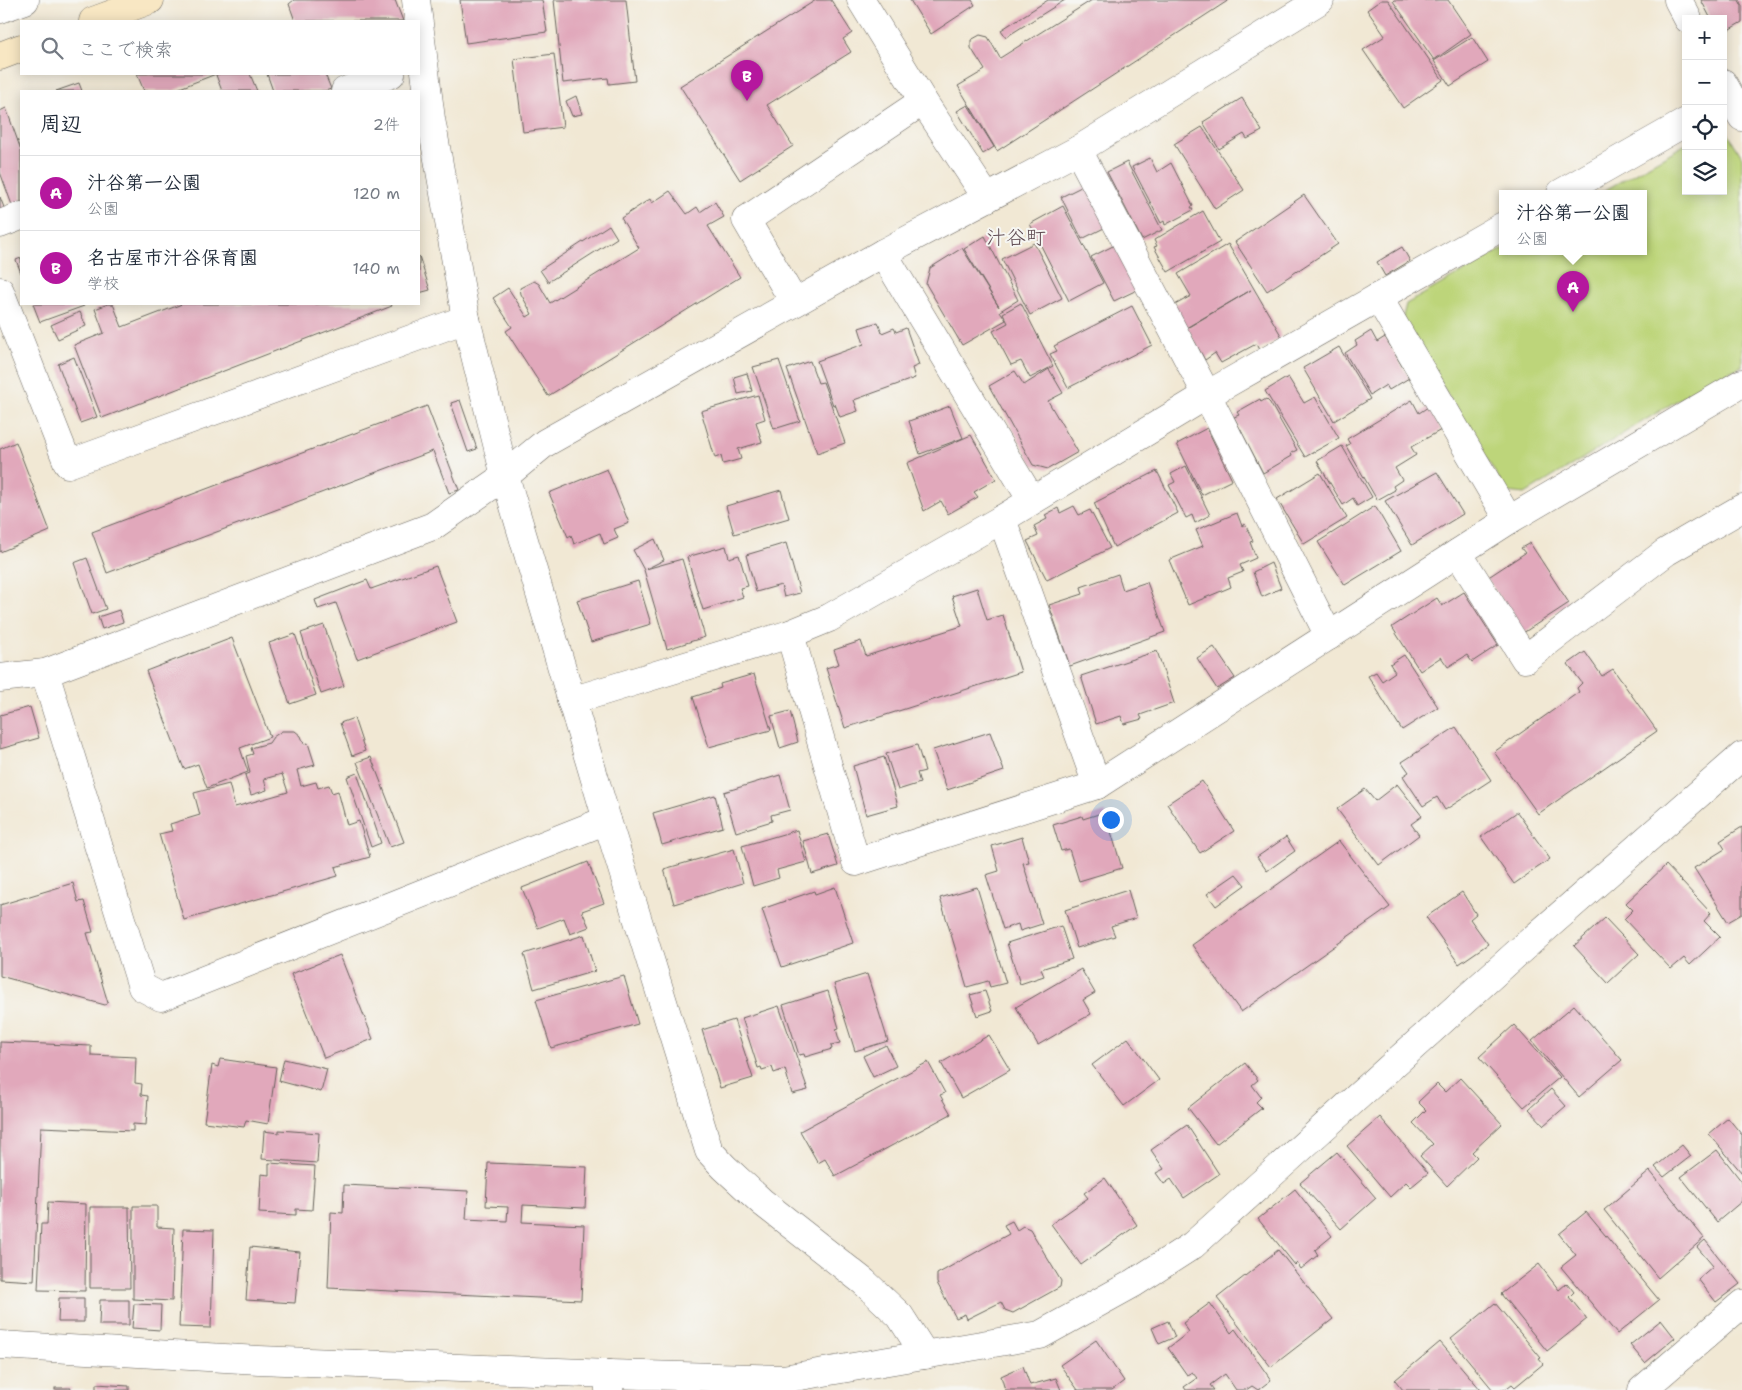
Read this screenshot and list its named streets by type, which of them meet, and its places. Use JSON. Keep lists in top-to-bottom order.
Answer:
{
  "districts": ["汁谷町"],
  "page": {
    "map_buttons": ["+", "−"],
    "search": "ここで検索",
    "pins": ["B", "A"],
    "heading": ["周辺", "2件"],
    "list": [
      {
        "mark": "A",
        "name": "汁谷第一公園",
        "note": "公園",
        "value": "120 m"
      },
      {
        "mark": "B",
        "name": "名古屋市汁谷保育園",
        "note": "学校",
        "value": "140 m"
      }
    ],
    "popup": ["汁谷第一公園", "公園"]
  }
}
